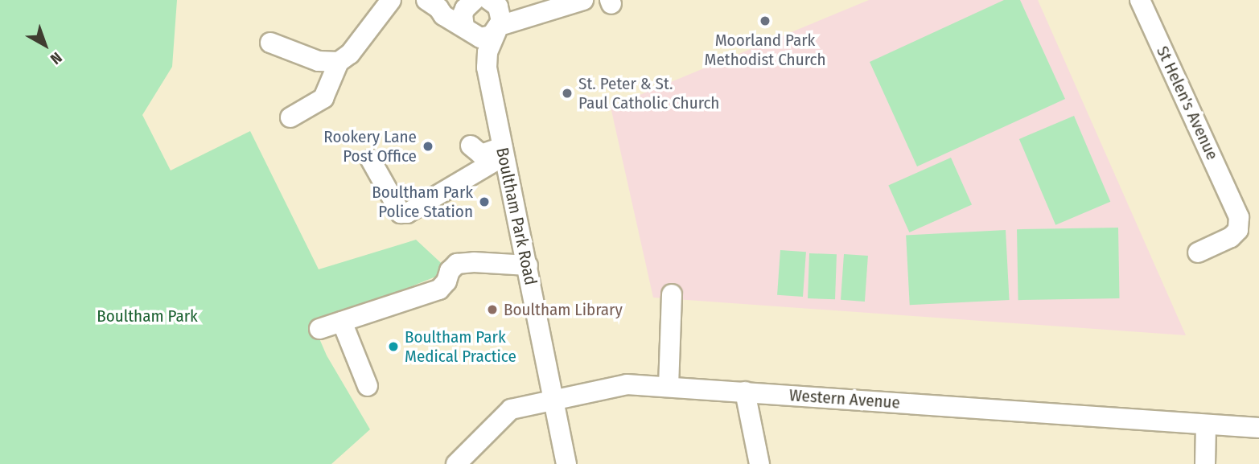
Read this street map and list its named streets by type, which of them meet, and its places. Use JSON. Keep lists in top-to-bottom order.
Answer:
{
  "streets": {
    "street": ["St Helen's Avenue", "Boultham Park Road", "Western Avenue"]
  },
  "crossings": [
    ["Boultham Park Road", "Western Avenue"]
  ],
  "parks": ["Boultham Park"],
  "places": [
    "Moorland Park Methodist Church",
    "St. Peter & St. Paul Catholic Church",
    "Rookery Lane Post Office",
    "Boultham Park Police Station",
    "Boultham Library",
    "Boultham Park Medical Practice"
  ],
  "north": "bottom right"
}
